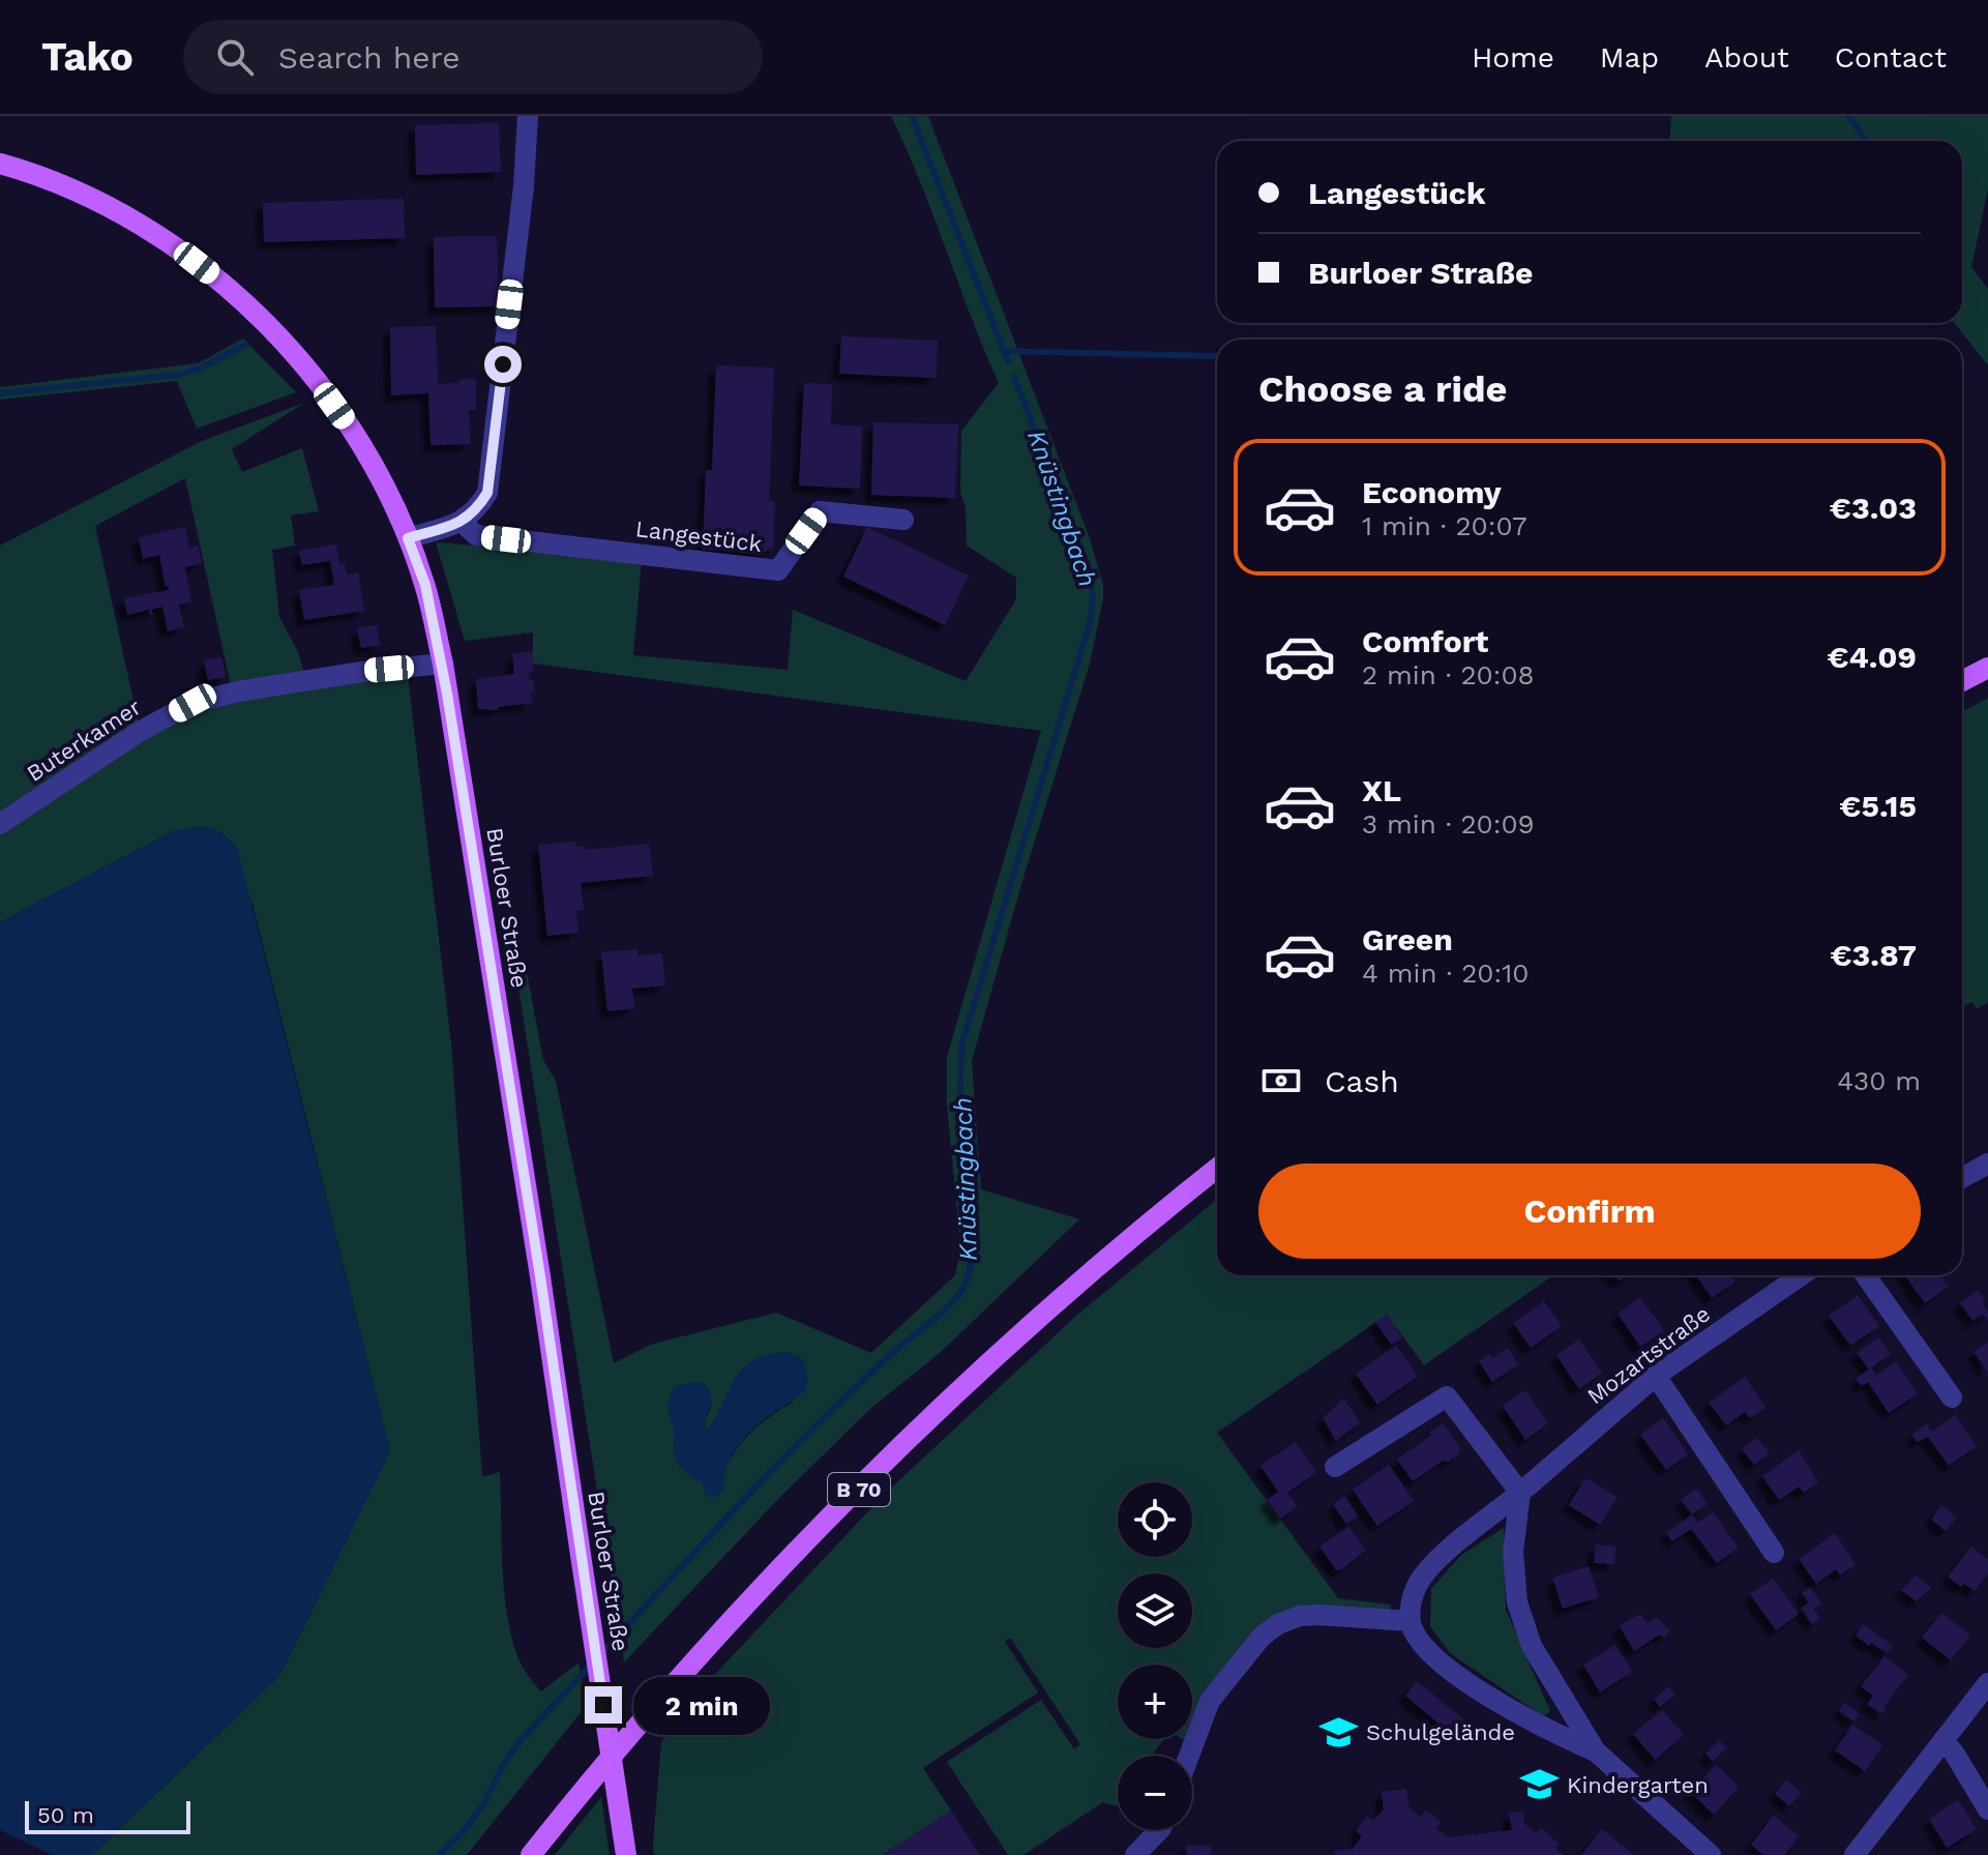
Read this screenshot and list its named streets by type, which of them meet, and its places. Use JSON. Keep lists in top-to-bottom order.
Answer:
{
  "streets": {
    "main road": ["Burloer Straße", "B 70"],
    "street": ["Langestück", "Buterkamer", "Mozartstraße"]
  },
  "crossings": [
    ["Buterkamer", "Burloer Straße"]
  ],
  "water": ["Knüstingbach"],
  "places": {
    "school or university": ["Schulgelände", "Kindergarten"]
  },
  "scale_bar": "50 m",
  "page": {
    "header": "Tako",
    "search": "Search here",
    "nav": [
      "Home",
      "Map",
      "About",
      "Contact"
    ],
    "banner": ["Langestück", "Burloer Straße"],
    "heading": "Choose a ride",
    "list": [
      {
        "name": "Economy",
        "note": "1 min · 20:07",
        "value": "€3.03"
      },
      {
        "name": "Comfort",
        "note": "2 min · 20:08",
        "value": "€4.09"
      },
      {
        "name": "XL",
        "note": "3 min · 20:09",
        "value": "€5.15"
      },
      {
        "name": "Green",
        "note": "4 min · 20:10",
        "value": "€3.87"
      }
    ],
    "pay": ["Cash", "430 m"],
    "buttons": "Confirm",
    "map_buttons": ["+", "−"],
    "bubble": "2 min",
    "scale": "50 m"
  }
}
